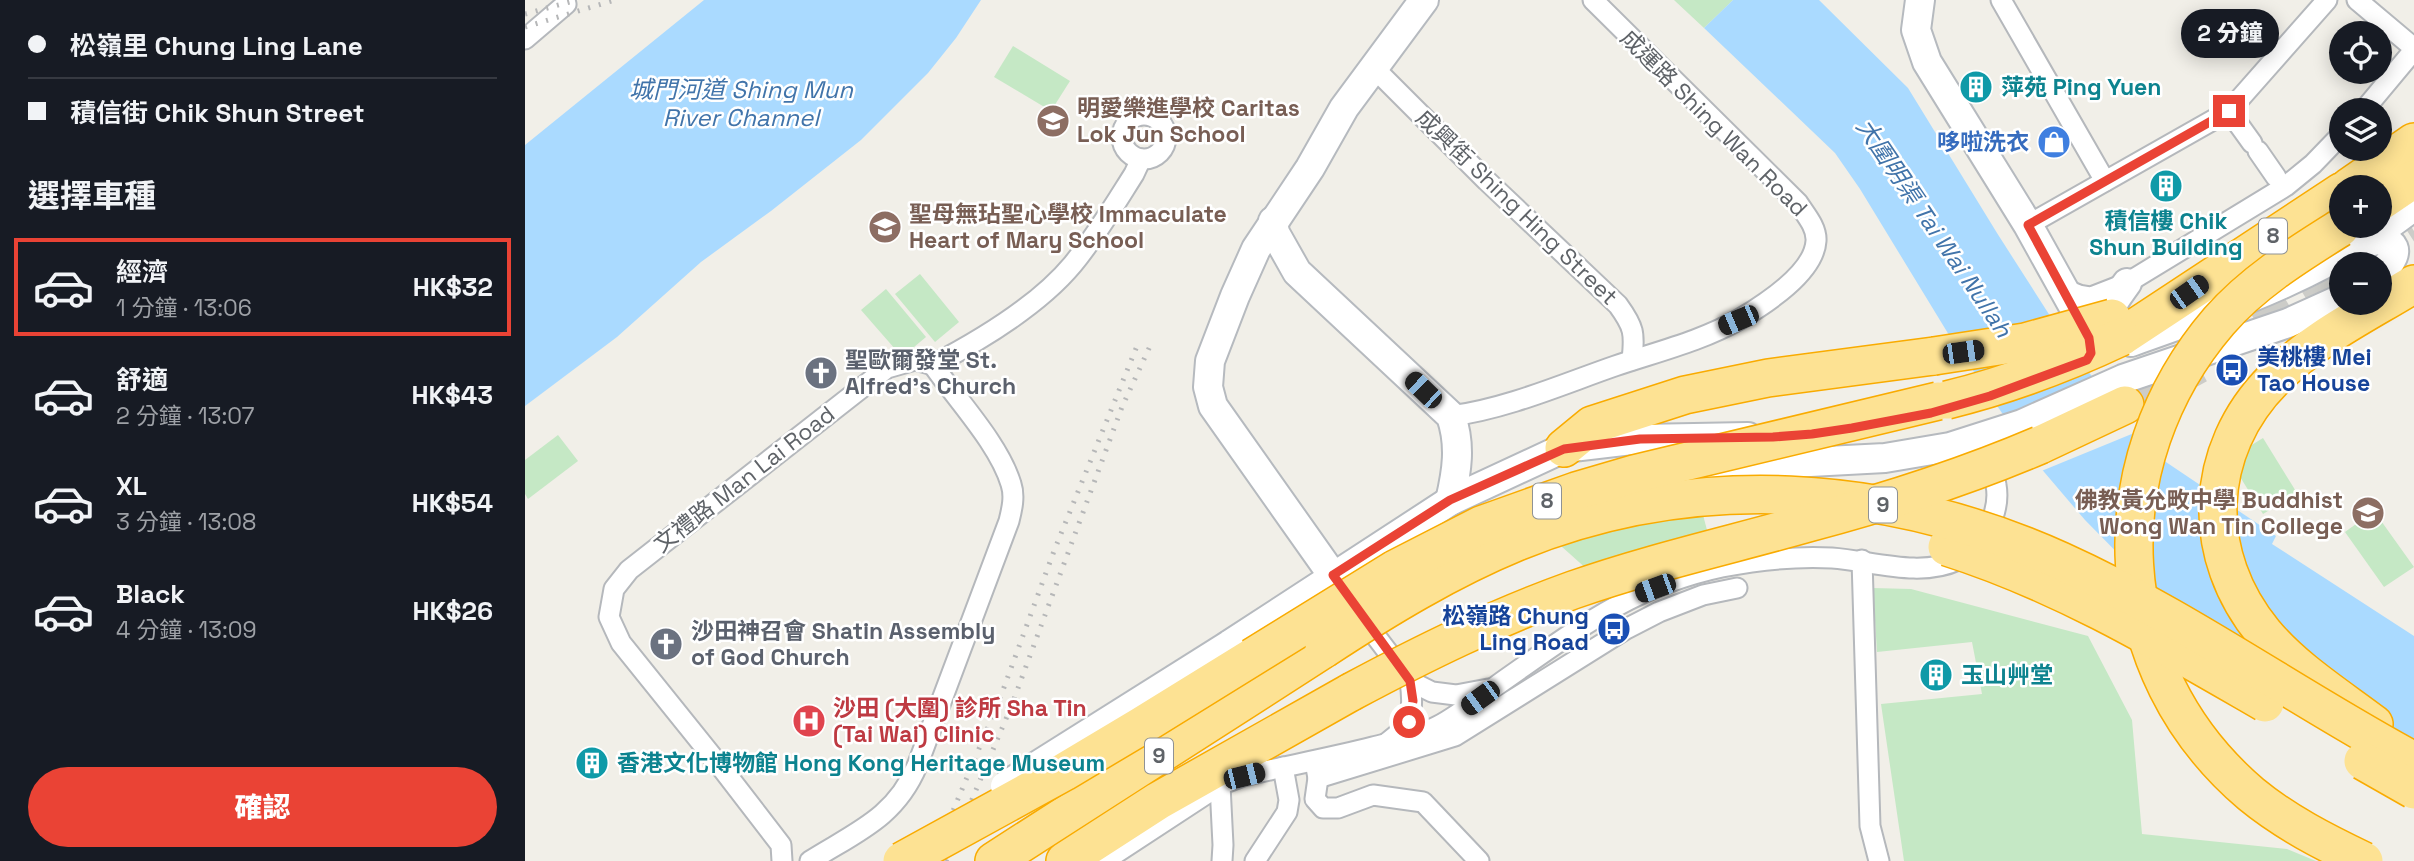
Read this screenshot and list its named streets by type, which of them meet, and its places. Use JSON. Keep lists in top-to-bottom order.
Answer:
{
  "streets": {
    "highway": ["8", "9"],
    "street": ["成運路 Shing Wan Road", "成興街 Shing Hing Street", "文禮路 Man Lai Road"]
  },
  "crossings": [
    ["成運路 Shing Wan Road", "成興街 Shing Hing Street"]
  ],
  "water": ["城門河道 Shing Mun River Channel", "大圍明渠 Tai Wai Nullah"],
  "places": {
    "building": [
      "萍苑 Ping Yuen",
      "積信樓 Chik Shun Building",
      "玉山艸堂",
      "香港文化博物館 Hong Kong Heritage Museum"
    ],
    "school or university": ["明愛樂進學校 Caritas Lok Jun School", "聖母無玷聖心學校 Immaculate Heart of Mary School", "佛教黃允畋中學 Buddhist Wong Wan Tin College"],
    "shop": ["哆啦洗衣"],
    "bus stop": ["美桃樓 Mei Tao House", "松嶺路 Chung Ling Road"],
    "church": ["聖歐爾發堂 St. Alfred's Church", "沙田神召會 Shatin Assembly of God Church"],
    "hospital": ["沙田 (大圍) 診所 Sha Tin (Tai Wai) Clinic"]
  },
  "page": {
    "banner": ["松嶺里 Chung Ling Lane", "積信街 Chik Shun Street"],
    "bubble": "2 分鐘",
    "map_buttons": ["+", "−"],
    "heading": "選擇車種",
    "list": [
      {
        "name": "經濟",
        "note": "1 分鐘 · 13:06",
        "value": "HK$32"
      },
      {
        "name": "舒適",
        "note": "2 分鐘 · 13:07",
        "value": "HK$43"
      },
      {
        "name": "XL",
        "note": "3 分鐘 · 13:08",
        "value": "HK$54"
      },
      {
        "name": "Black",
        "note": "4 分鐘 · 13:09",
        "value": "HK$26"
      }
    ],
    "buttons": "確認"
  }
}
